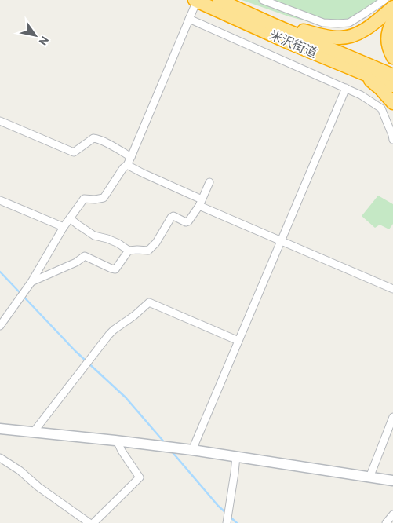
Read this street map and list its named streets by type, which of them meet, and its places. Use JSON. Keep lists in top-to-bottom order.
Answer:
{
  "streets": {
    "highway": ["米沢街道"]
  },
  "north": "bottom right"
}
